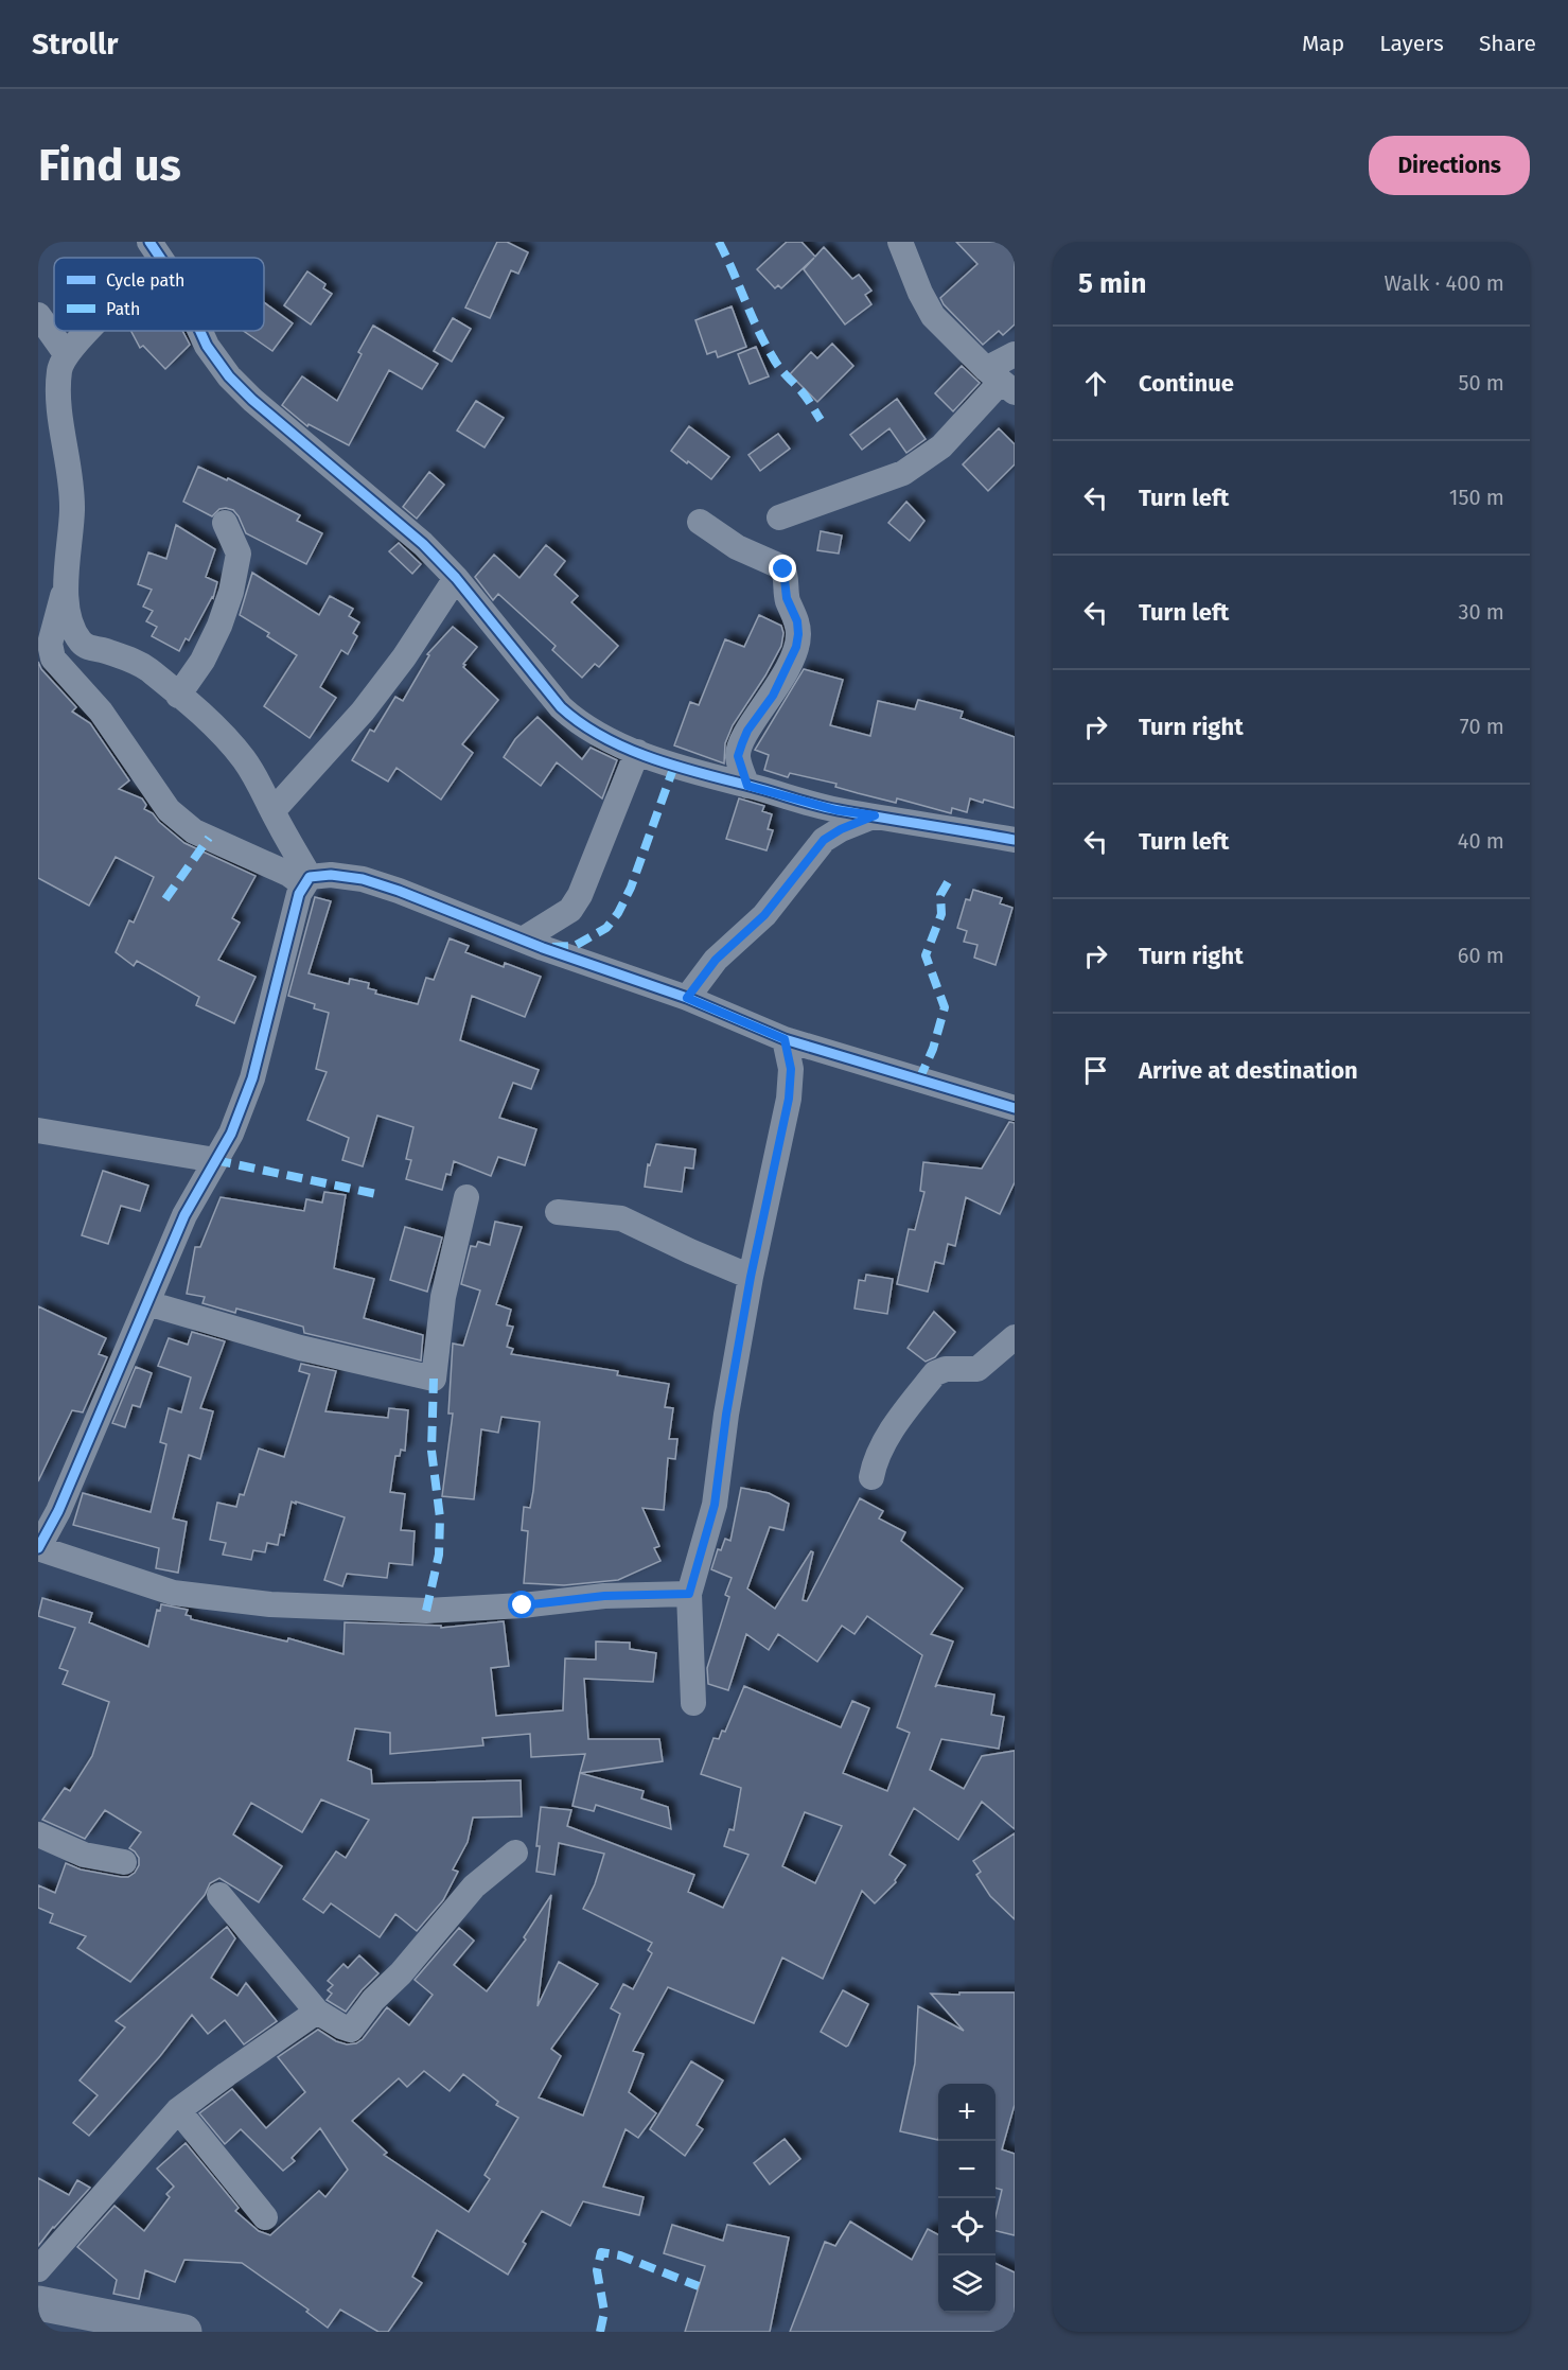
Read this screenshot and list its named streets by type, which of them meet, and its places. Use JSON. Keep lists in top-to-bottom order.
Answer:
{
  "legend": ["Cycle path", "Path"],
  "page": {
    "header": "Strollr",
    "nav": ["Map", "Layers", "Share"],
    "buttons": "Directions",
    "title": "Find us",
    "heading": ["5 min", "Walk · 400 m"],
    "list": [
      ["Continue", "50 m"],
      ["Turn left", "150 m"],
      ["Turn left", "30 m"],
      ["Turn right", "70 m"],
      ["Turn left", "40 m"],
      ["Turn right", "60 m"],
      "Arrive at destination"
    ],
    "map_buttons": ["+", "−"]
  }
}
